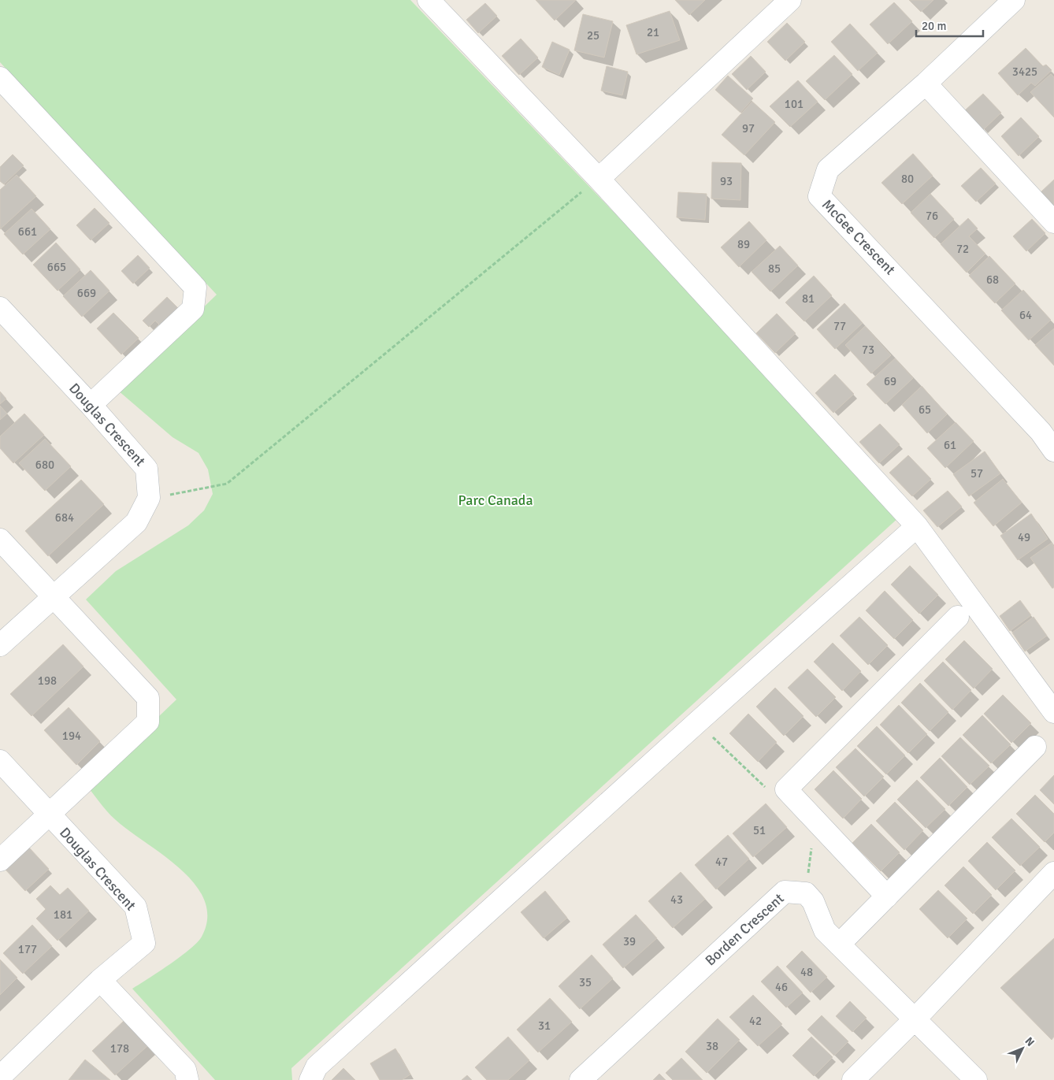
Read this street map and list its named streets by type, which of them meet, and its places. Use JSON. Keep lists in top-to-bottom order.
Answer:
{
  "streets": {
    "street": ["McGee Crescent", "Douglas Crescent", "Borden Crescent"]
  },
  "parks": ["Parc Canada"],
  "house_numbers": [
    "21",
    "25",
    "3425",
    "101",
    "97",
    "80",
    "93",
    "76",
    "661",
    "89",
    "72",
    "665",
    "85",
    "68",
    "669",
    "81",
    "64",
    "77",
    "73",
    "69",
    "65",
    "61",
    "680",
    "57",
    "684",
    "49",
    "198",
    "194",
    "51",
    "47",
    "43",
    "181",
    "39",
    "177",
    "48",
    "35",
    "46",
    "42",
    "31",
    "38",
    "178"
  ],
  "scale_bar": "20 m",
  "north": "top right"
}
